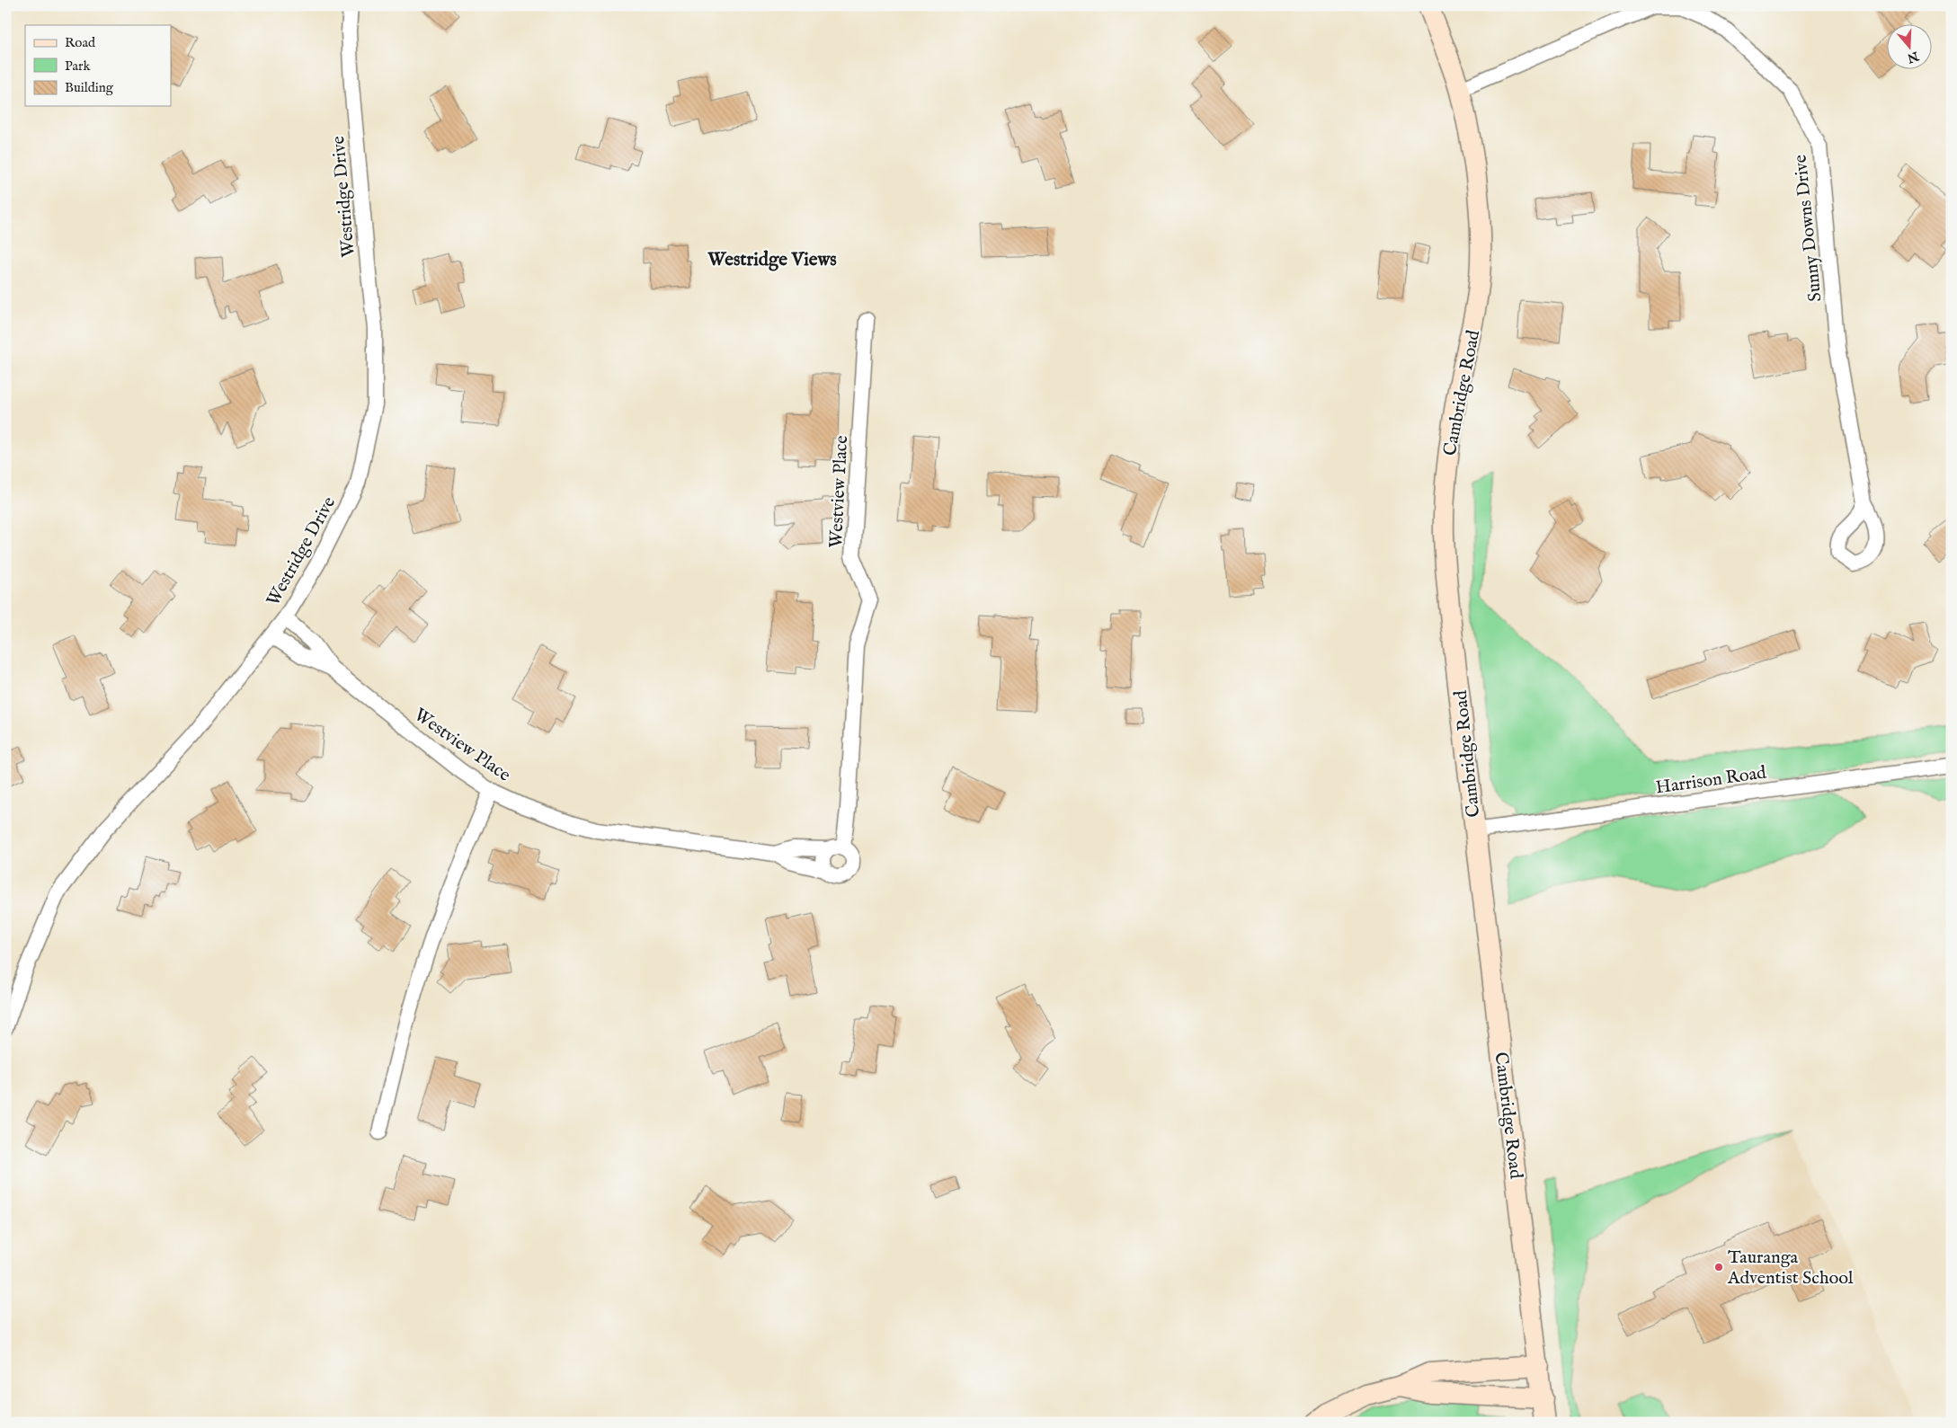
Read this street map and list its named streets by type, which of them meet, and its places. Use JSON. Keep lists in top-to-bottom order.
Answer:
{
  "streets": {
    "main road": ["Cambridge Road"],
    "street": [
      "Westridge Drive",
      "Sunny Downs Drive",
      "Westview Place",
      "Harrison Road"
    ]
  },
  "crossings": [
    ["Westridge Drive", "Westview Place"],
    ["Sunny Downs Drive", "Cambridge Road"],
    ["Cambridge Road", "Harrison Road"]
  ],
  "districts": ["Westridge Views"],
  "places": ["Tauranga Adventist School"],
  "legend": ["Road", "Park", "Building"],
  "north": "bottom"
}
